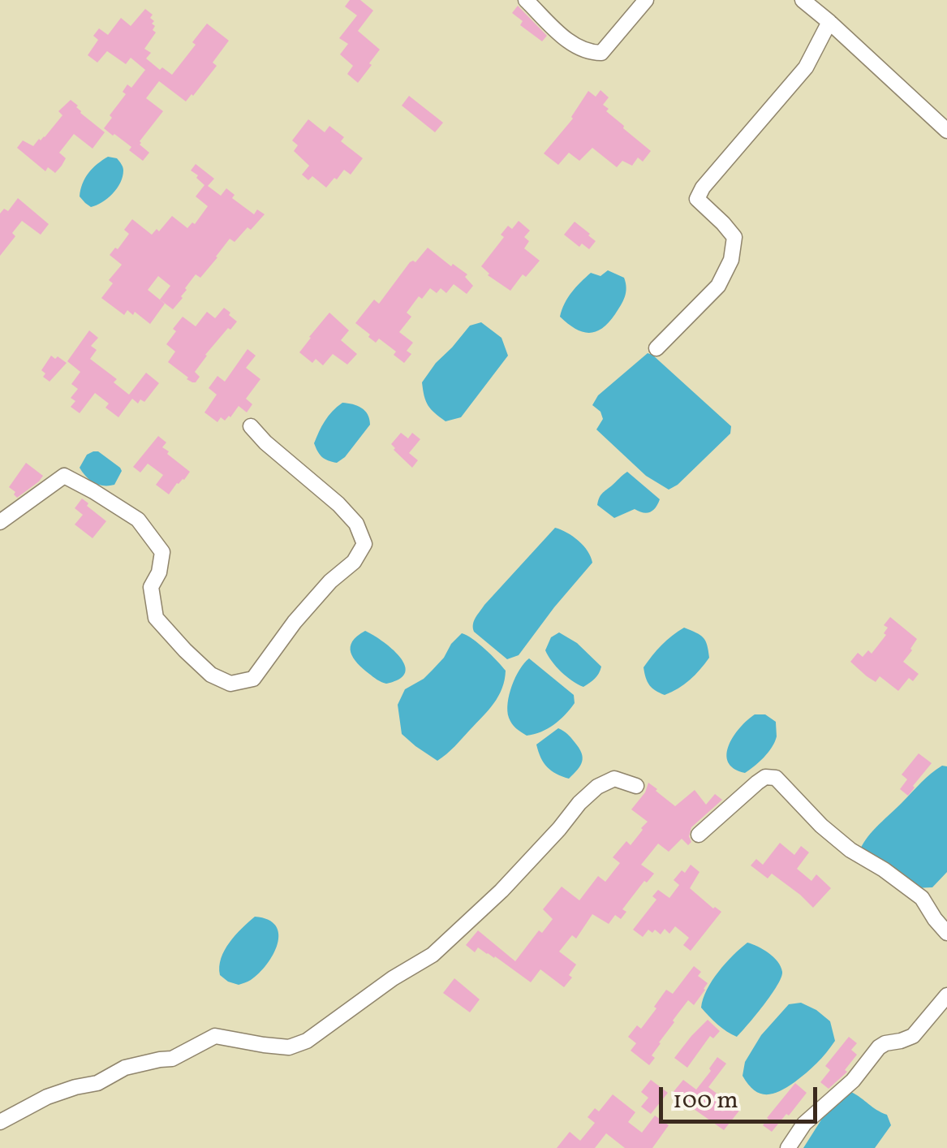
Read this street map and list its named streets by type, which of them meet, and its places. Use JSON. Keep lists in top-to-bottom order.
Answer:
{
  "scale_bar": "100 m"
}
